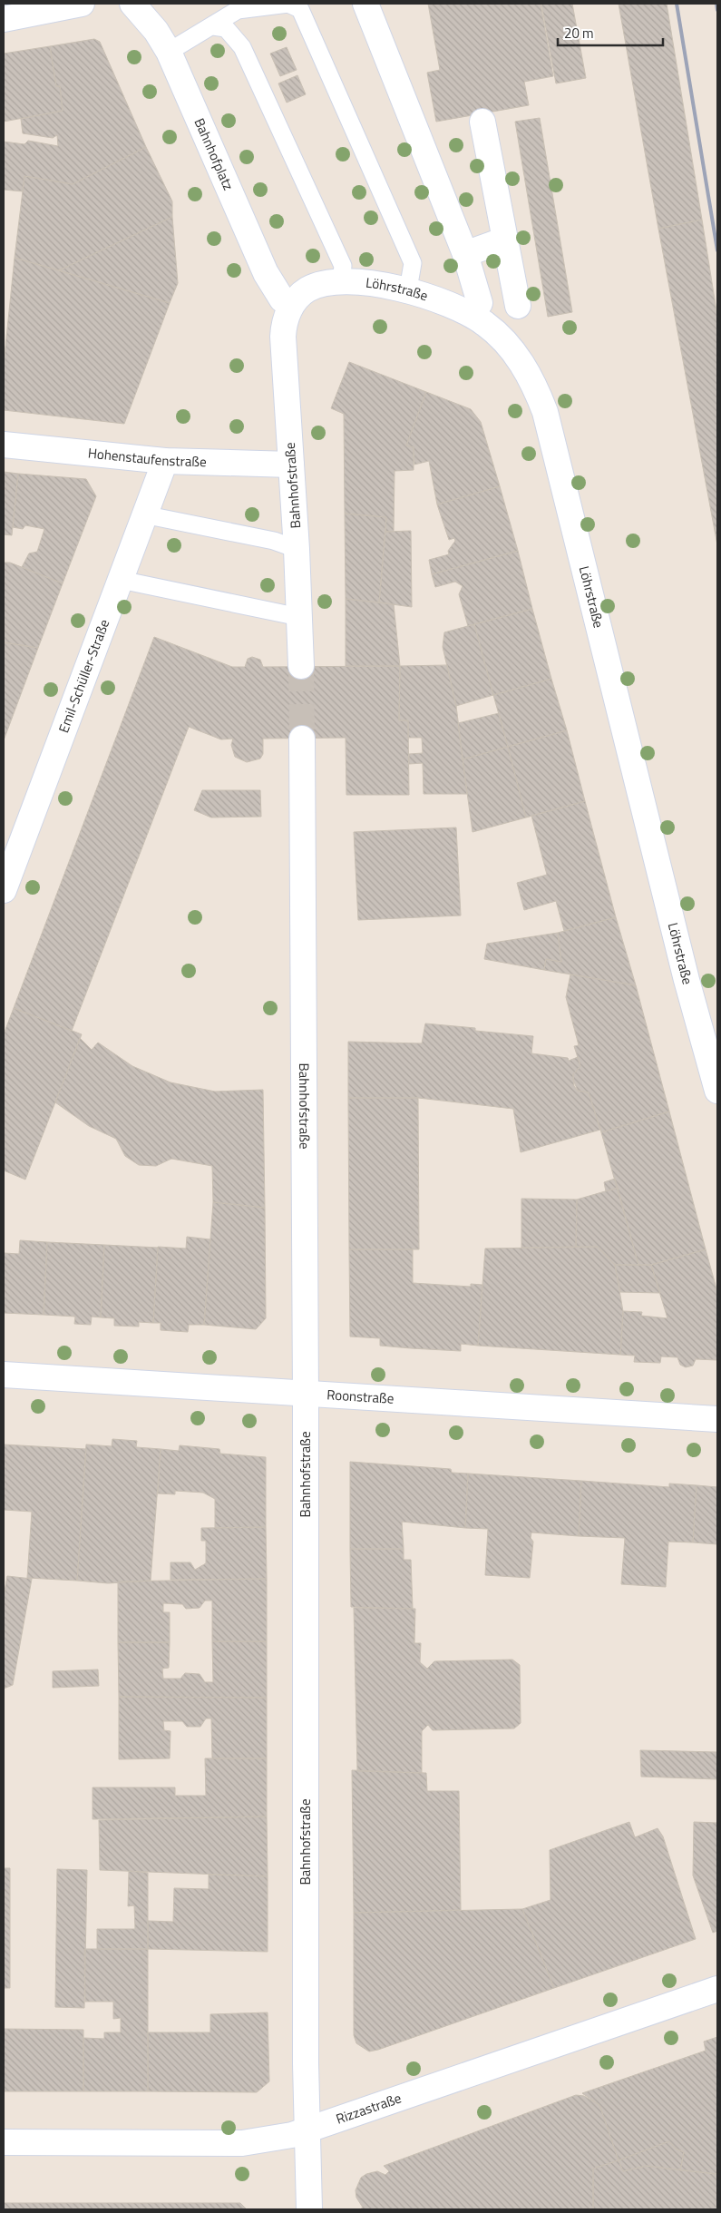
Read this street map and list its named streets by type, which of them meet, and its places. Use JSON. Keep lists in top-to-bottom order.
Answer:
{
  "streets": {
    "street": [
      "Bahnhofplatz",
      "Löhrstraße",
      "Hohenstaufenstraße",
      "Bahnhofstraße",
      "Emil-Schüller-Straße",
      "Roonstraße",
      "Rizzastraße"
    ]
  },
  "crossings": [
    ["Bahnhofplatz", "Löhrstraße"],
    ["Bahnhofplatz", "Bahnhofstraße"],
    ["Löhrstraße", "Bahnhofstraße"],
    ["Hohenstaufenstraße", "Bahnhofstraße"],
    ["Hohenstaufenstraße", "Emil-Schüller-Straße"],
    ["Bahnhofstraße", "Roonstraße"],
    ["Bahnhofstraße", "Rizzastraße"]
  ],
  "scale_bar": "20 m"
}
